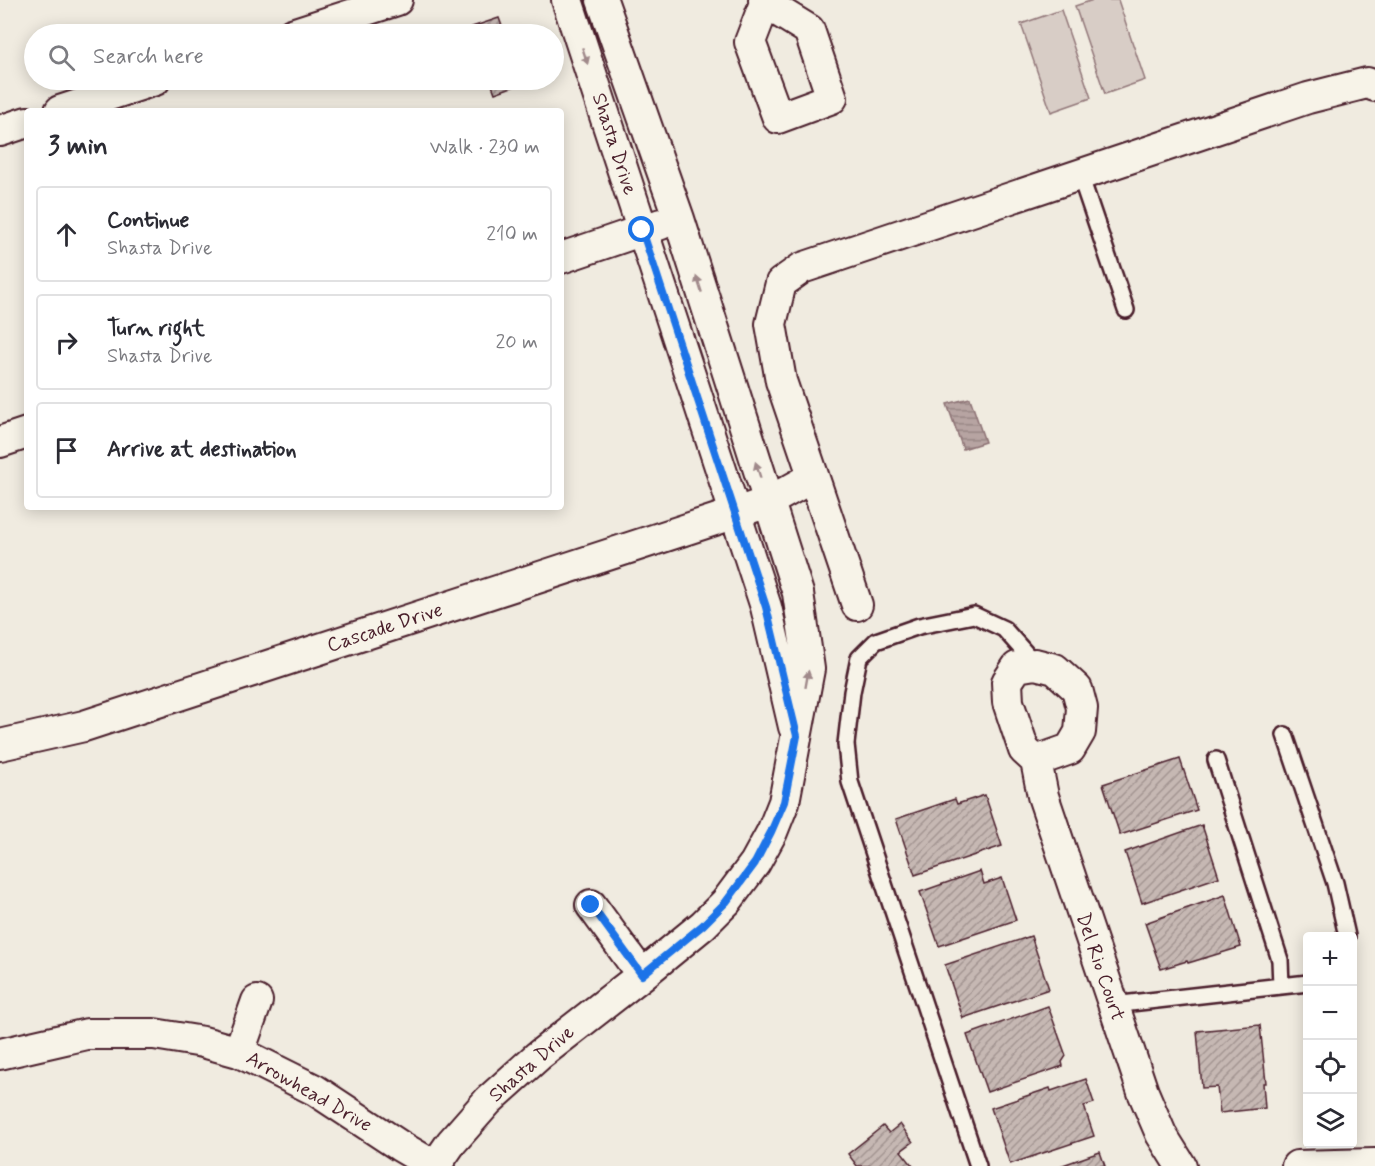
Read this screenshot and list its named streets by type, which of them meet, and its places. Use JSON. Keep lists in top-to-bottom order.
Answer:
{
  "streets": {
    "street": [
      "Shasta Drive",
      "Cascade Drive",
      "Del Rio Court",
      "Arrowhead Drive"
    ]
  },
  "crossings": [
    ["Shasta Drive", "Cascade Drive"],
    ["Shasta Drive", "Arrowhead Drive"]
  ],
  "page": {
    "search": "Search here",
    "heading": ["3 min", "Walk · 230 m"],
    "list": [
      ["Continue", "Shasta Drive", "210 m"],
      ["Turn right", "Shasta Drive", "20 m"],
      "Arrive at destination"
    ],
    "map_buttons": ["+", "−"]
  }
}
